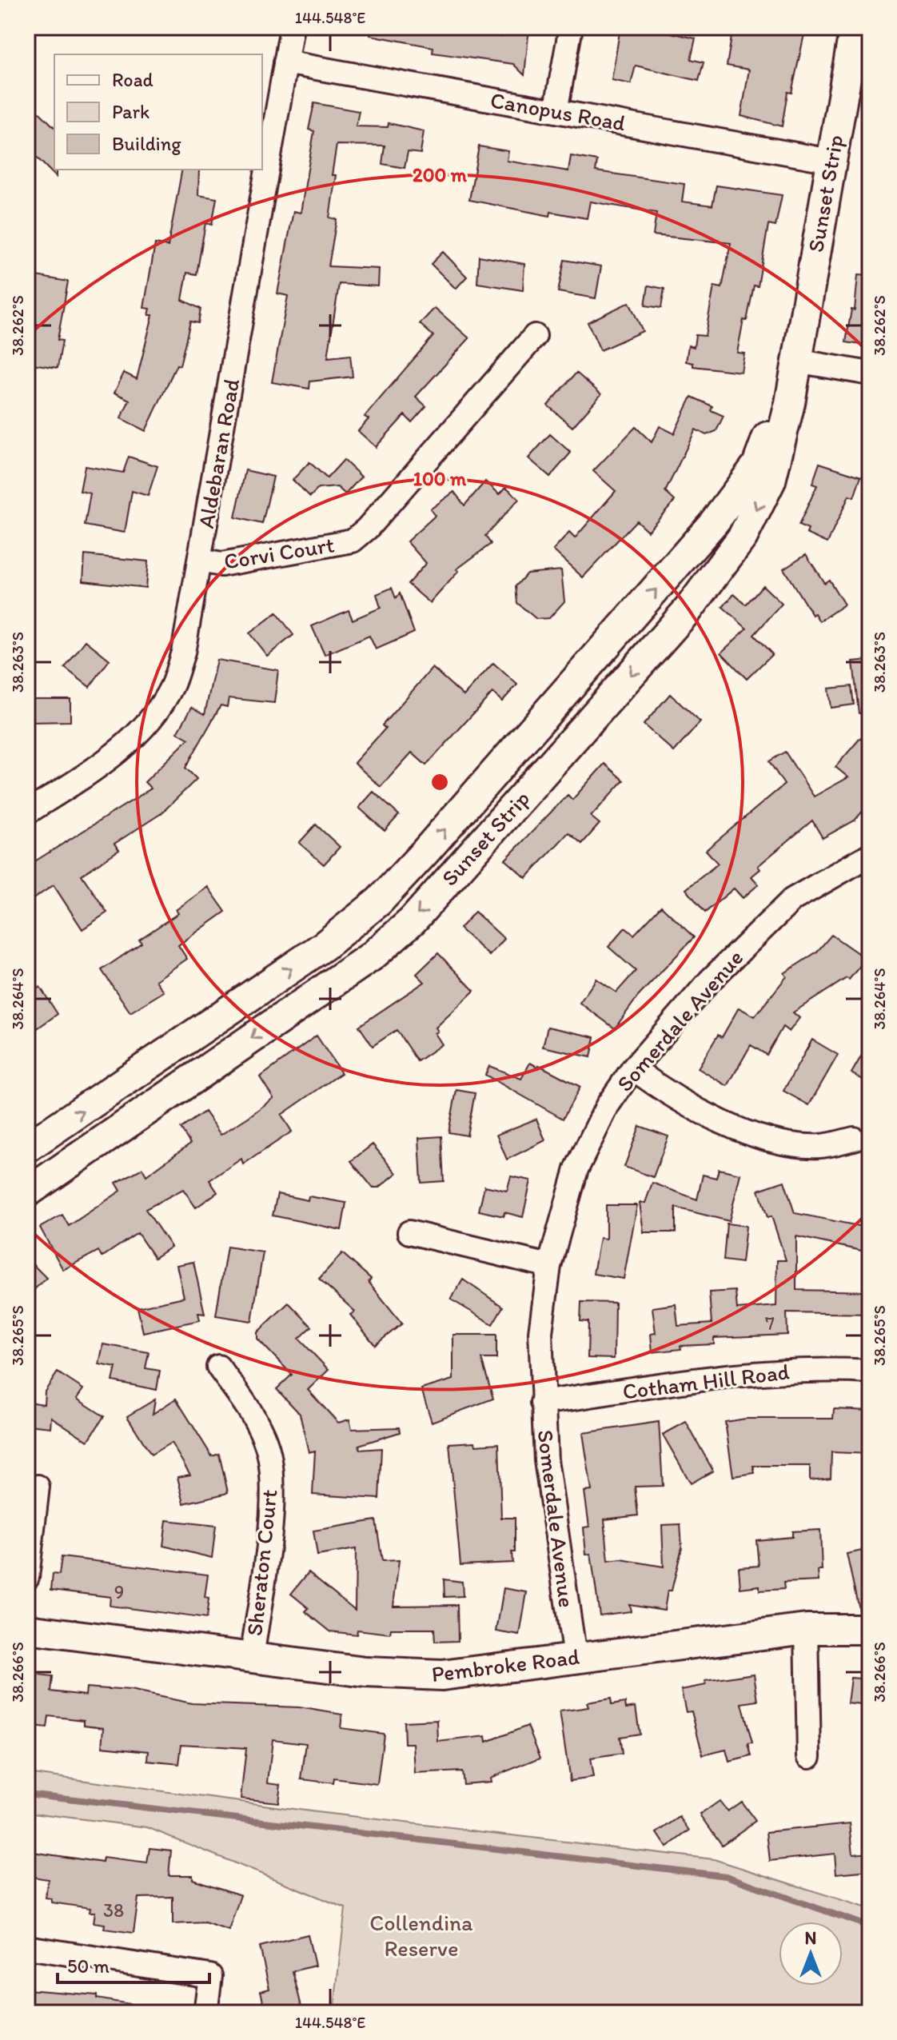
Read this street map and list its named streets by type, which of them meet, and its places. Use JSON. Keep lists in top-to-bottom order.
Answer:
{
  "streets": {
    "street": [
      "Canopus Road",
      "Sunset Strip",
      "Aldebaran Road",
      "Corvi Court",
      "Somerdale Avenue",
      "Cotham Hill Road",
      "Sheraton Court",
      "Pembroke Road"
    ]
  },
  "crossings": [
    ["Canopus Road", "Sunset Strip"],
    ["Canopus Road", "Aldebaran Road"],
    ["Aldebaran Road", "Corvi Court"],
    ["Somerdale Avenue", "Cotham Hill Road"],
    ["Somerdale Avenue", "Pembroke Road"],
    ["Sheraton Court", "Pembroke Road"]
  ],
  "parks": ["Collendina Reserve"],
  "house_numbers": ["7", "9", "38"],
  "legend": ["Road", "Park", "Building"],
  "scale_bar": "50 m",
  "north": "top",
  "coordinates": [
    "144.548°E",
    "38.262°S",
    "38.263°S",
    "38.264°S",
    "38.265°S",
    "38.266°S"
  ],
  "rings": ["200 m", "100 m"]
}
